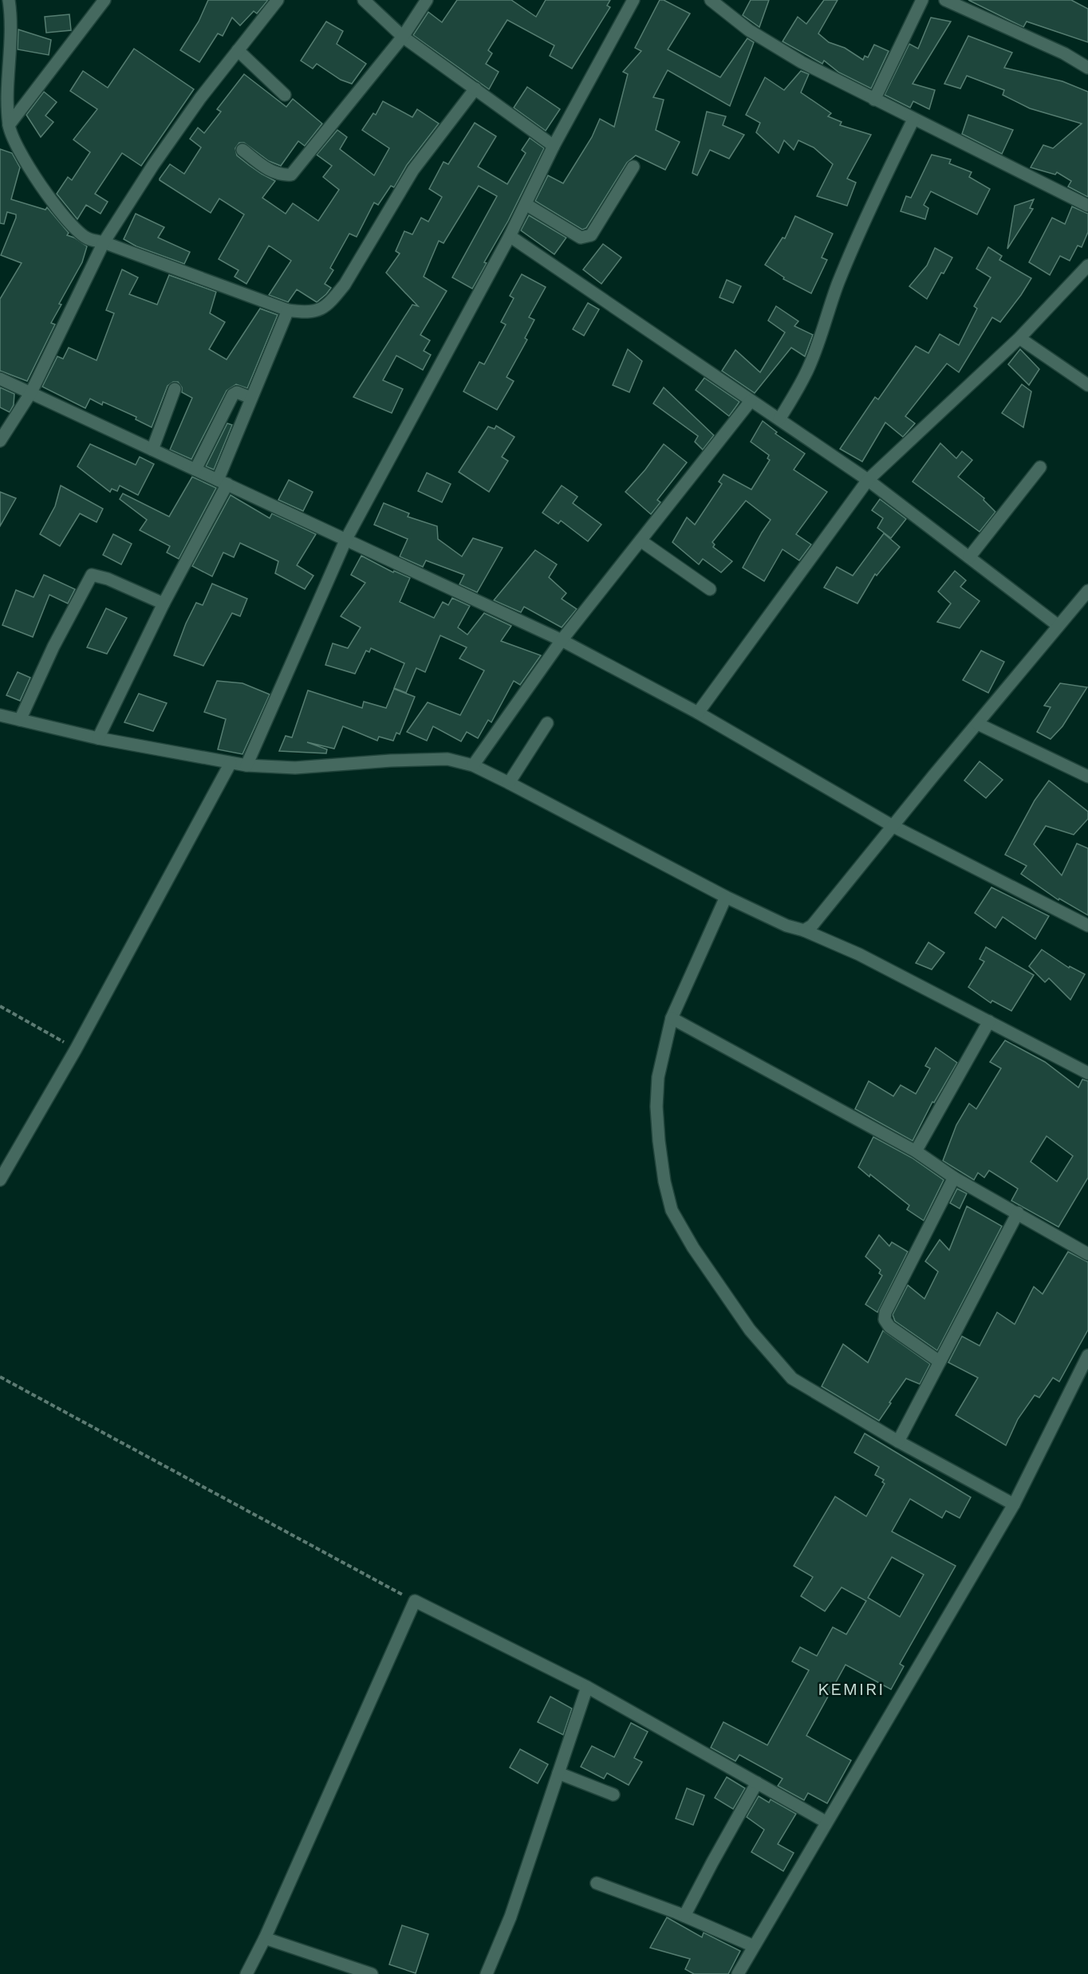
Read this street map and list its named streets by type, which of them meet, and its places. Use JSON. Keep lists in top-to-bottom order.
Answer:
{
  "districts": ["KEMIRI"]
}
